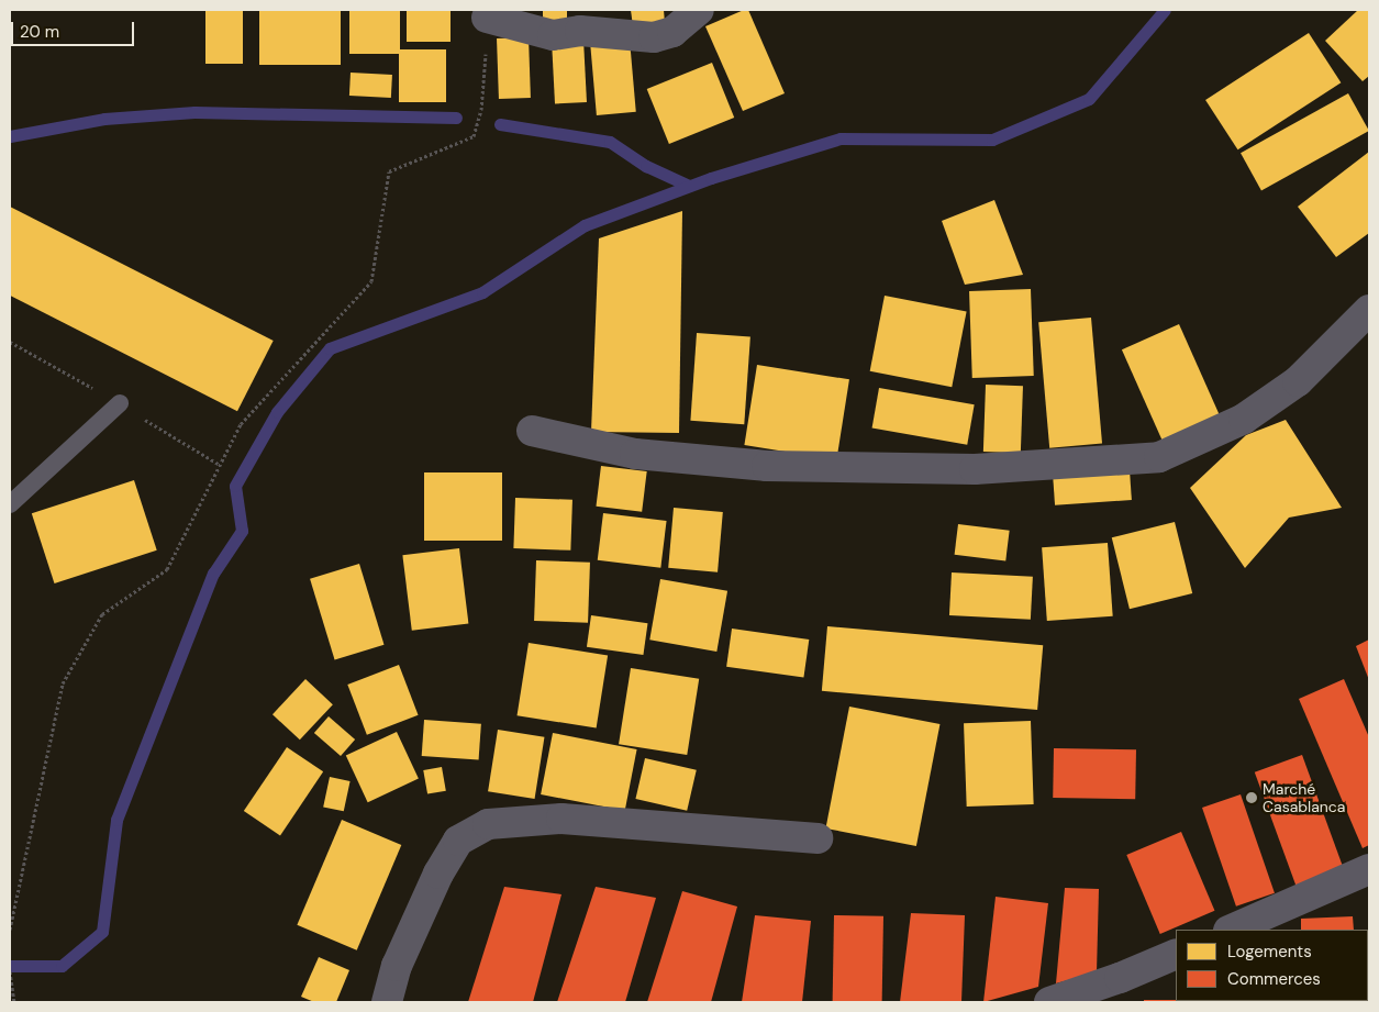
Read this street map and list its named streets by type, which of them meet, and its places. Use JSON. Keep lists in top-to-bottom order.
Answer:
{
  "places": ["Marché Casablanca"],
  "legend": ["Logements", "Commerces"],
  "scale_bar": "20 m"
}
